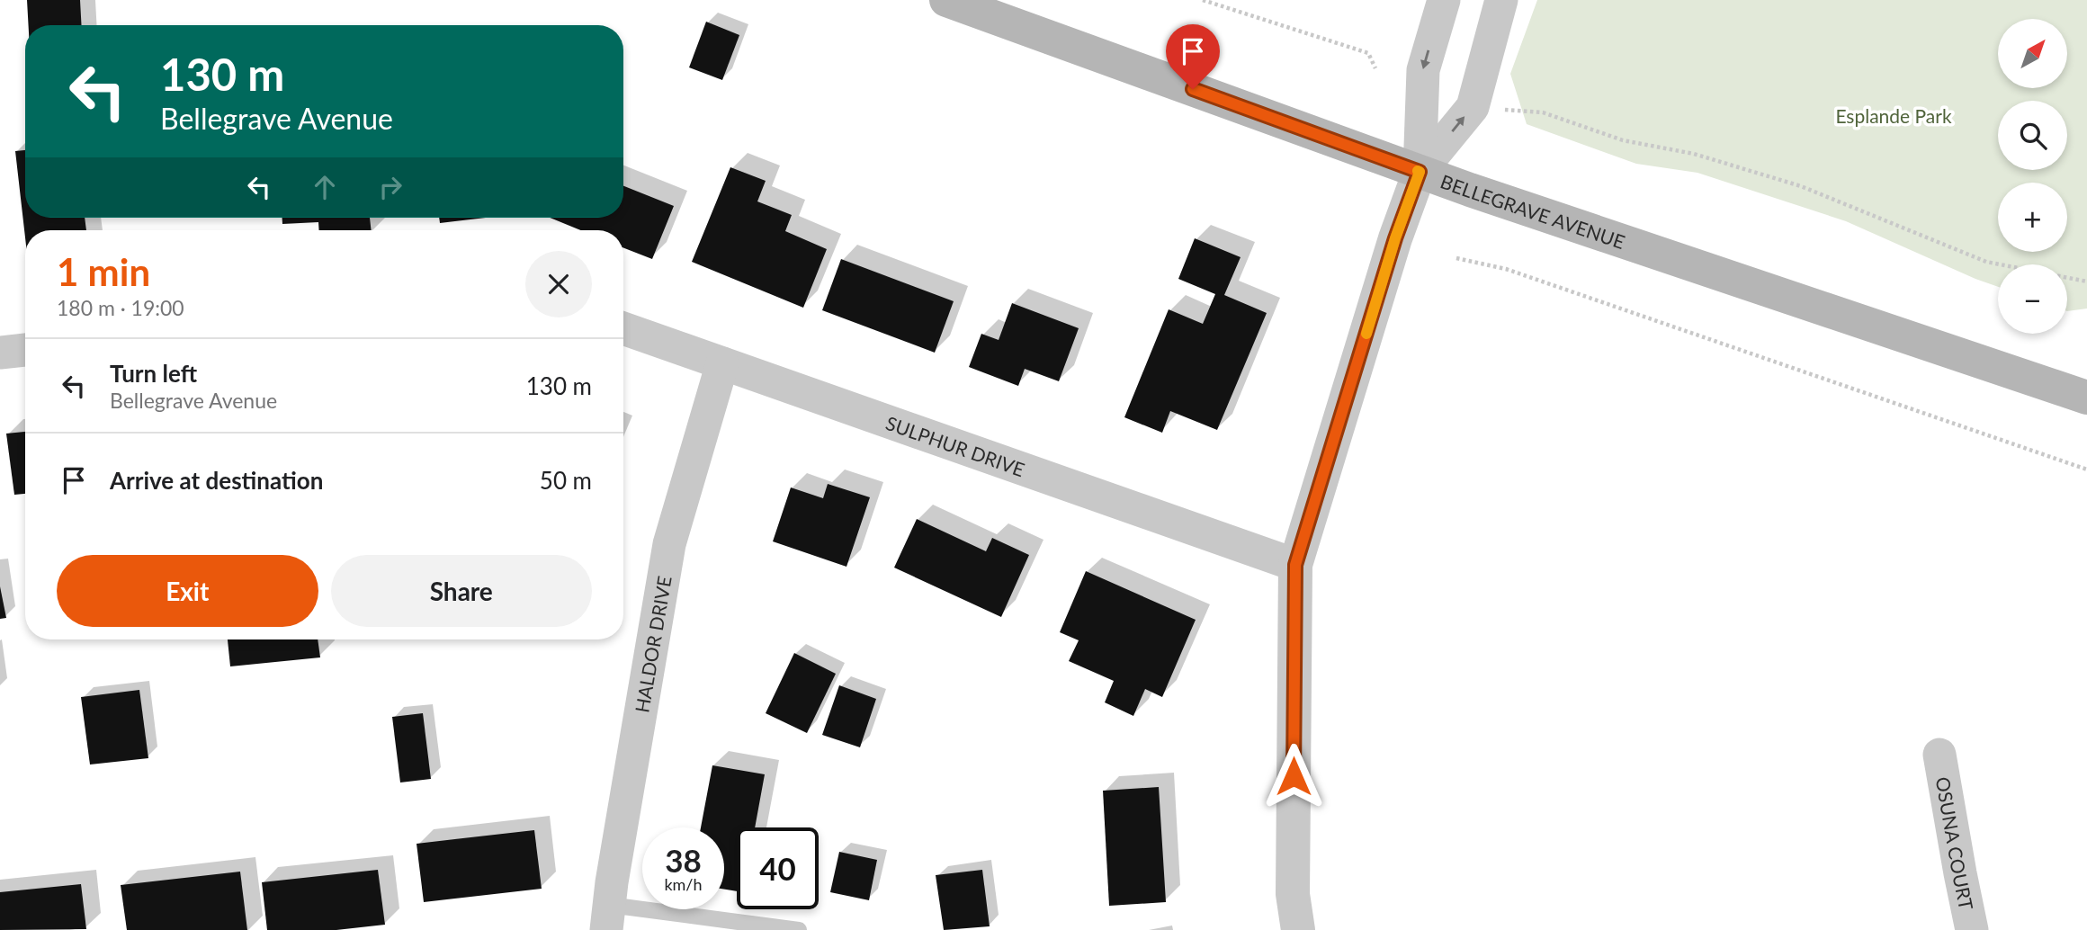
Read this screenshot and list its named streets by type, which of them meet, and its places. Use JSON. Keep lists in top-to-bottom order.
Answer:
{
  "streets": {
    "main road": ["BELLEGRAVE AVENUE"],
    "street": ["SULPHUR DRIVE", "HALDOR DRIVE", "OSUNA COURT"]
  },
  "crossings": [
    ["SULPHUR DRIVE", "HALDOR DRIVE"]
  ],
  "parks": ["Esplande Park"],
  "north": "top right",
  "page": {
    "map_buttons": ["+", "−"],
    "turn": ["130 m", "Bellegrave Avenue"],
    "heading": ["1 min", "180 m · 19:00"],
    "list": [
      {
        "name": "Turn left",
        "note": "Bellegrave Avenue",
        "value": "130 m"
      },
      {
        "name": "Arrive at destination",
        "value": "50 m"
      }
    ],
    "buttons": ["Exit", "Share"],
    "speed": "38 km/h",
    "limit": "40"
  }
}
